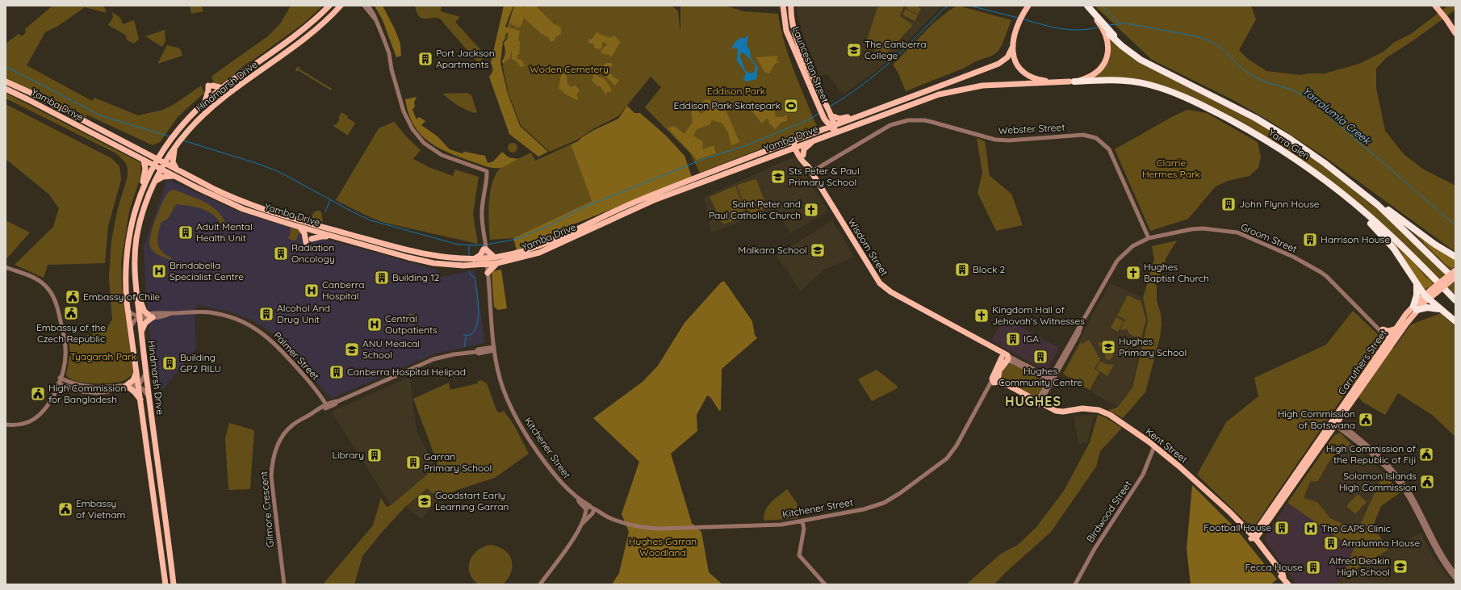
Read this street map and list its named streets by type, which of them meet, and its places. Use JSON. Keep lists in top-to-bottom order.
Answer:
{
  "streets": {
    "highway": ["Yarra Glen"],
    "main road": [
      "Launceston Street",
      "Hindmarsh Drive",
      "Yamba Drive",
      "Wisdom Street",
      "Carruthers Street",
      "Kent Street",
      "Kitchener Street"
    ],
    "street": [
      "Webster Street",
      "Groom Street",
      "Palmer Street",
      "Gilmore Crescent",
      "Birdwood Street"
    ]
  },
  "crossings": [
    ["Launceston Street", "Yamba Drive"],
    ["Hindmarsh Drive", "Yamba Drive"],
    ["Hindmarsh Drive", "Palmer Street"],
    ["Yamba Drive", "Yarra Glen"],
    ["Yamba Drive", "Wisdom Street"],
    ["Yamba Drive", "Kitchener Street"],
    ["Webster Street", "Groom Street"],
    ["Webster Street", "Wisdom Street"],
    ["Groom Street", "Wisdom Street"],
    ["Groom Street", "Carruthers Street"],
    ["Groom Street", "Kent Street"],
    ["Wisdom Street", "Kitchener Street"],
    ["Palmer Street", "Gilmore Crescent"],
    ["Carruthers Street", "Kent Street"],
    ["Kent Street", "Kitchener Street"],
    ["Kent Street", "Birdwood Street"],
    ["Kitchener Street", "Gilmore Crescent"]
  ],
  "districts": ["HUGHES"],
  "water": ["Yarralumla Creek"],
  "parks": [
    "Woden Cemetery",
    "Eddison Park",
    "Clarrie Hermes Park",
    "Tyagarah Park",
    "Hughes Garran Woodland"
  ],
  "places": {
    "school or university": [
      "The Canberra College",
      "Sts Peter & Paul Primary School",
      "Malkara School",
      "Hughes Primary School",
      "ANU Medical School",
      "Goodstart Early Learning Garran",
      "Alfred Deakin High School"
    ],
    "building": [
      "Port Jackson Apartments",
      "John Flynn House",
      "Adult Mental Health Unit",
      "Harrison House",
      "Radiation Oncology",
      "Block 2",
      "Building 12",
      "Alcohol And Drug Unit",
      "IGA",
      "Hughes Community Centre",
      "Building GP2 RILU",
      "Canberra Hospital Helipad",
      "Library",
      "Garran Primary School",
      "Football House",
      "Arralumna House",
      "Fecca House"
    ],
    "sports": ["Eddison Park Skatepark"],
    "church": ["Saint Peter and Paul Catholic Church", "Hughes Baptist Church", "Kingdom Hall of Jehovah's Witnesses"],
    "hospital": [
      "Brindabella Specialist Centre",
      "Canberra Hospital",
      "Central Outpatients",
      "The CAPS Clinic"
    ],
    "public building": [
      "Embassy of Chile",
      "Embassy of the Czech Republic",
      "High Commission for Bangladesh",
      "High Commission of Botswana",
      "High Commission of the Republic of Fiji",
      "Solomon Islands High Commission",
      "Embassy of Vietnam"
    ]
  }
}
